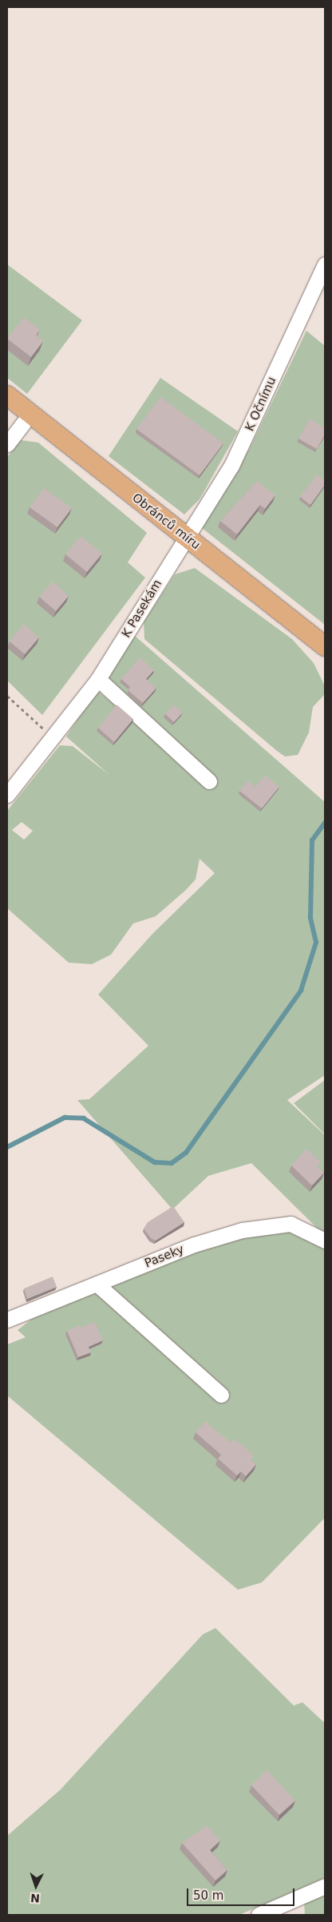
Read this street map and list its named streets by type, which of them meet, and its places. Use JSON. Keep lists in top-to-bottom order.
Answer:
{
  "streets": {
    "main road": ["Obránců míru"],
    "street": ["K Očnímu", "K Pasekám", "Paseky"]
  },
  "crossings": [
    ["K Očnímu", "Obránců míru"],
    ["K Očnímu", "K Pasekám"],
    ["Obránců míru", "K Pasekám"]
  ],
  "scale_bar": "50 m",
  "north": "bottom"
}
